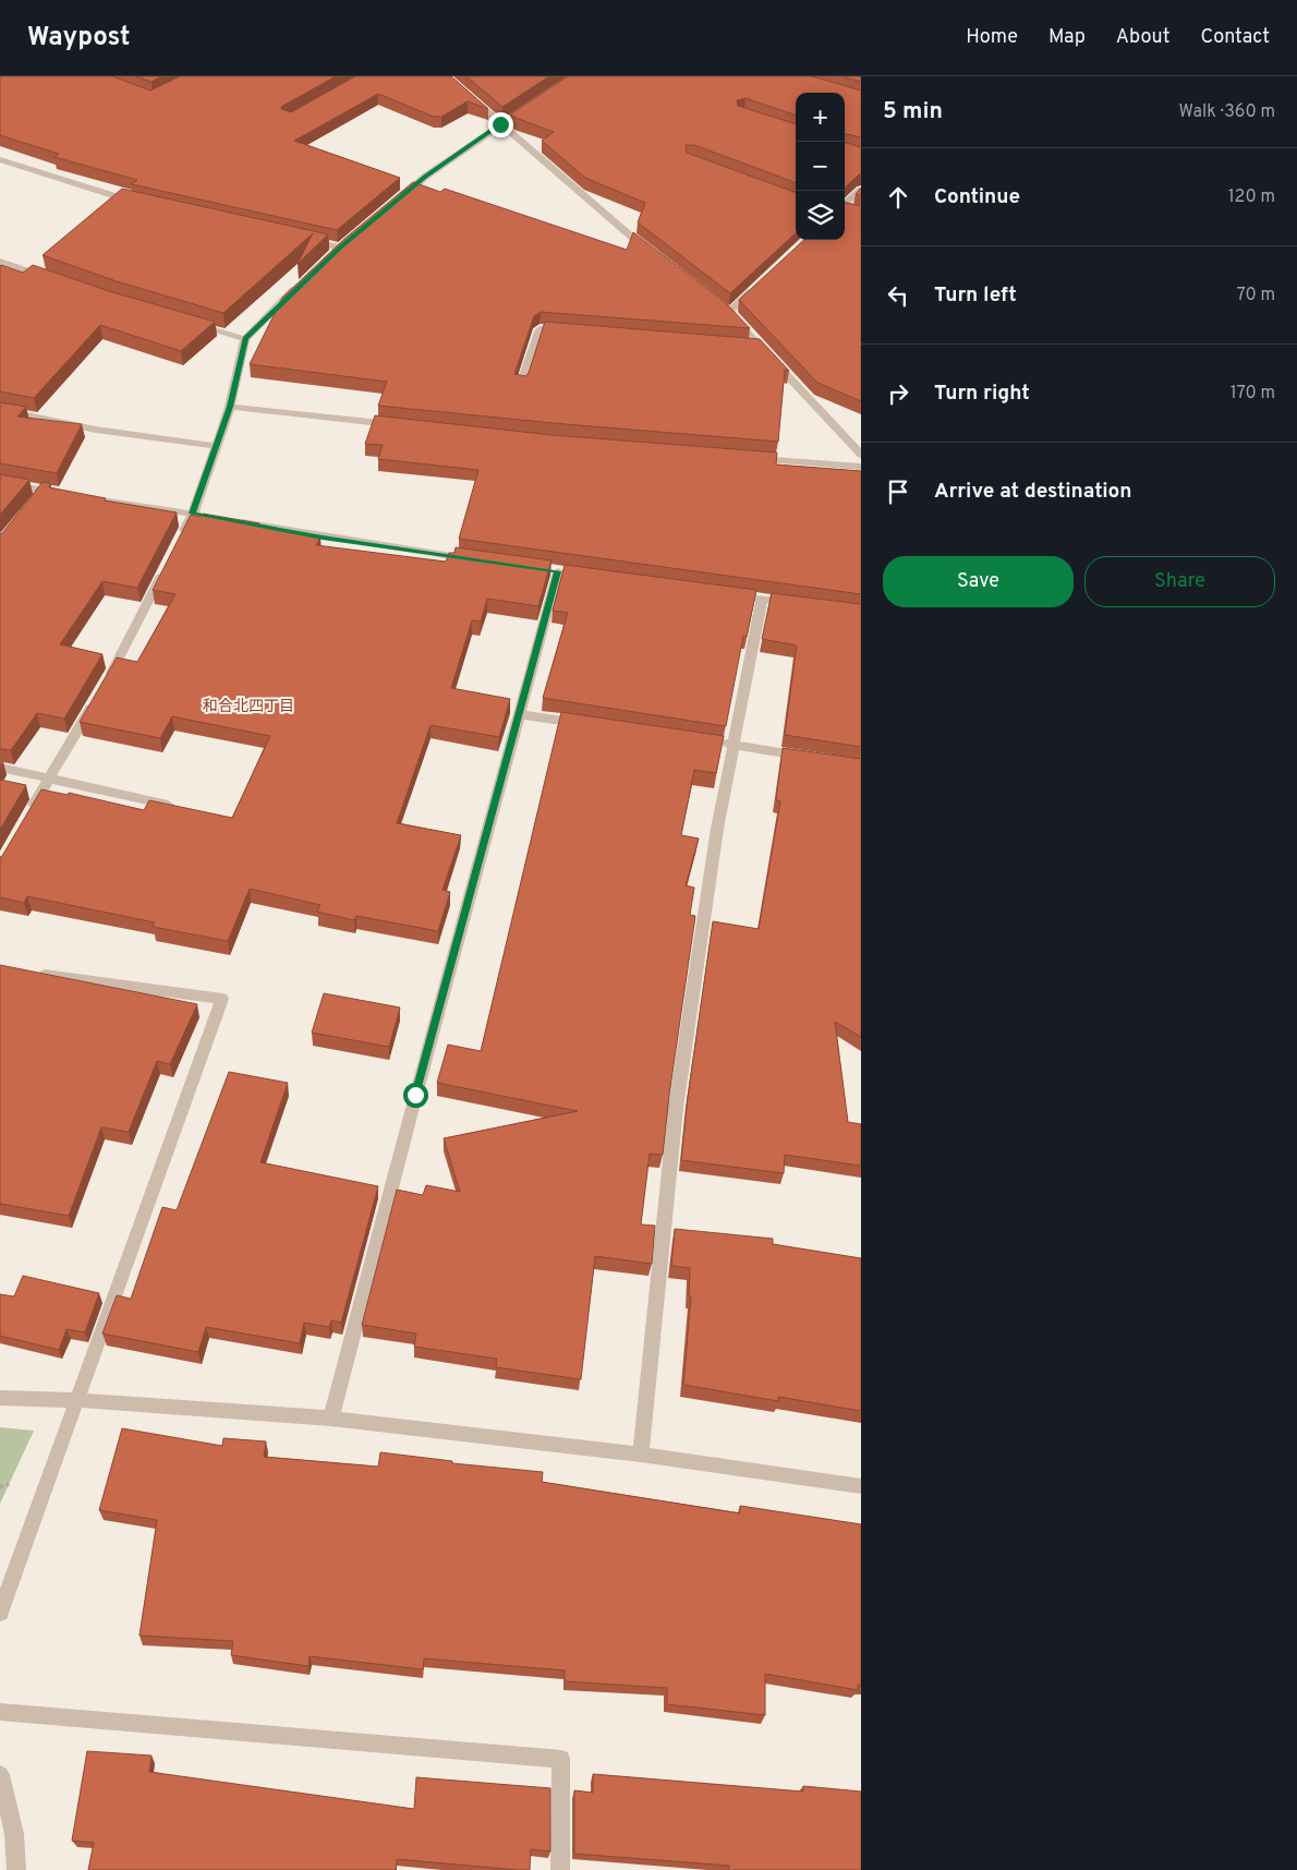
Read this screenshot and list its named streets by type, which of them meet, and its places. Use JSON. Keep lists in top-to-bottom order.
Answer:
{
  "districts": ["和合北四丁目"],
  "page": {
    "header": "Waypost",
    "nav": [
      "Home",
      "Map",
      "About",
      "Contact"
    ],
    "heading": ["5 min", "Walk · 360 m"],
    "map_buttons": ["+", "−"],
    "list": [
      ["Continue", "120 m"],
      ["Turn left", "70 m"],
      ["Turn right", "170 m"],
      "Arrive at destination"
    ],
    "buttons": ["Save", "Share"]
  }
}
